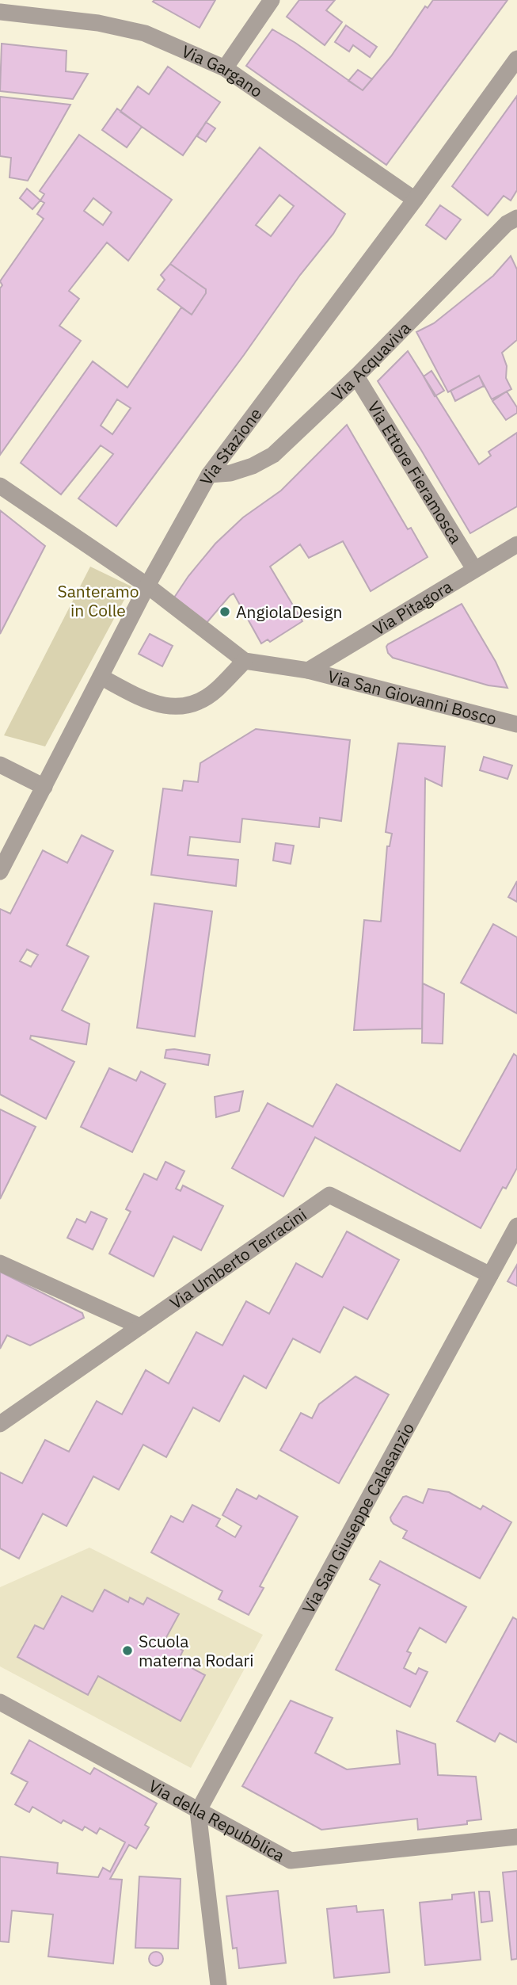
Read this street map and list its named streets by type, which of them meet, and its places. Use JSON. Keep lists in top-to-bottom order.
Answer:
{
  "streets": {
    "street": [
      "Via Gargano",
      "Via Acquaviva",
      "Via Stazione",
      "Via Ettore Fieramosca",
      "Via Pitagora",
      "Via San Giovanni Bosco",
      "Via Umberto Terracini",
      "Via San Giuseppe Calasanzio",
      "Via della Repubblica"
    ]
  },
  "crossings": [
    ["Via Gargano", "Via Stazione"],
    ["Via Acquaviva", "Via Stazione"],
    ["Via Acquaviva", "Via Ettore Fieramosca"],
    ["Via Ettore Fieramosca", "Via Pitagora"],
    ["Via Pitagora", "Via San Giovanni Bosco"],
    ["Via Umberto Terracini", "Via San Giuseppe Calasanzio"],
    ["Via San Giuseppe Calasanzio", "Via della Repubblica"]
  ],
  "parks": ["Santeramo in Colle"],
  "places": ["AngiolaDesign", "Scuola materna Rodari"]
}
